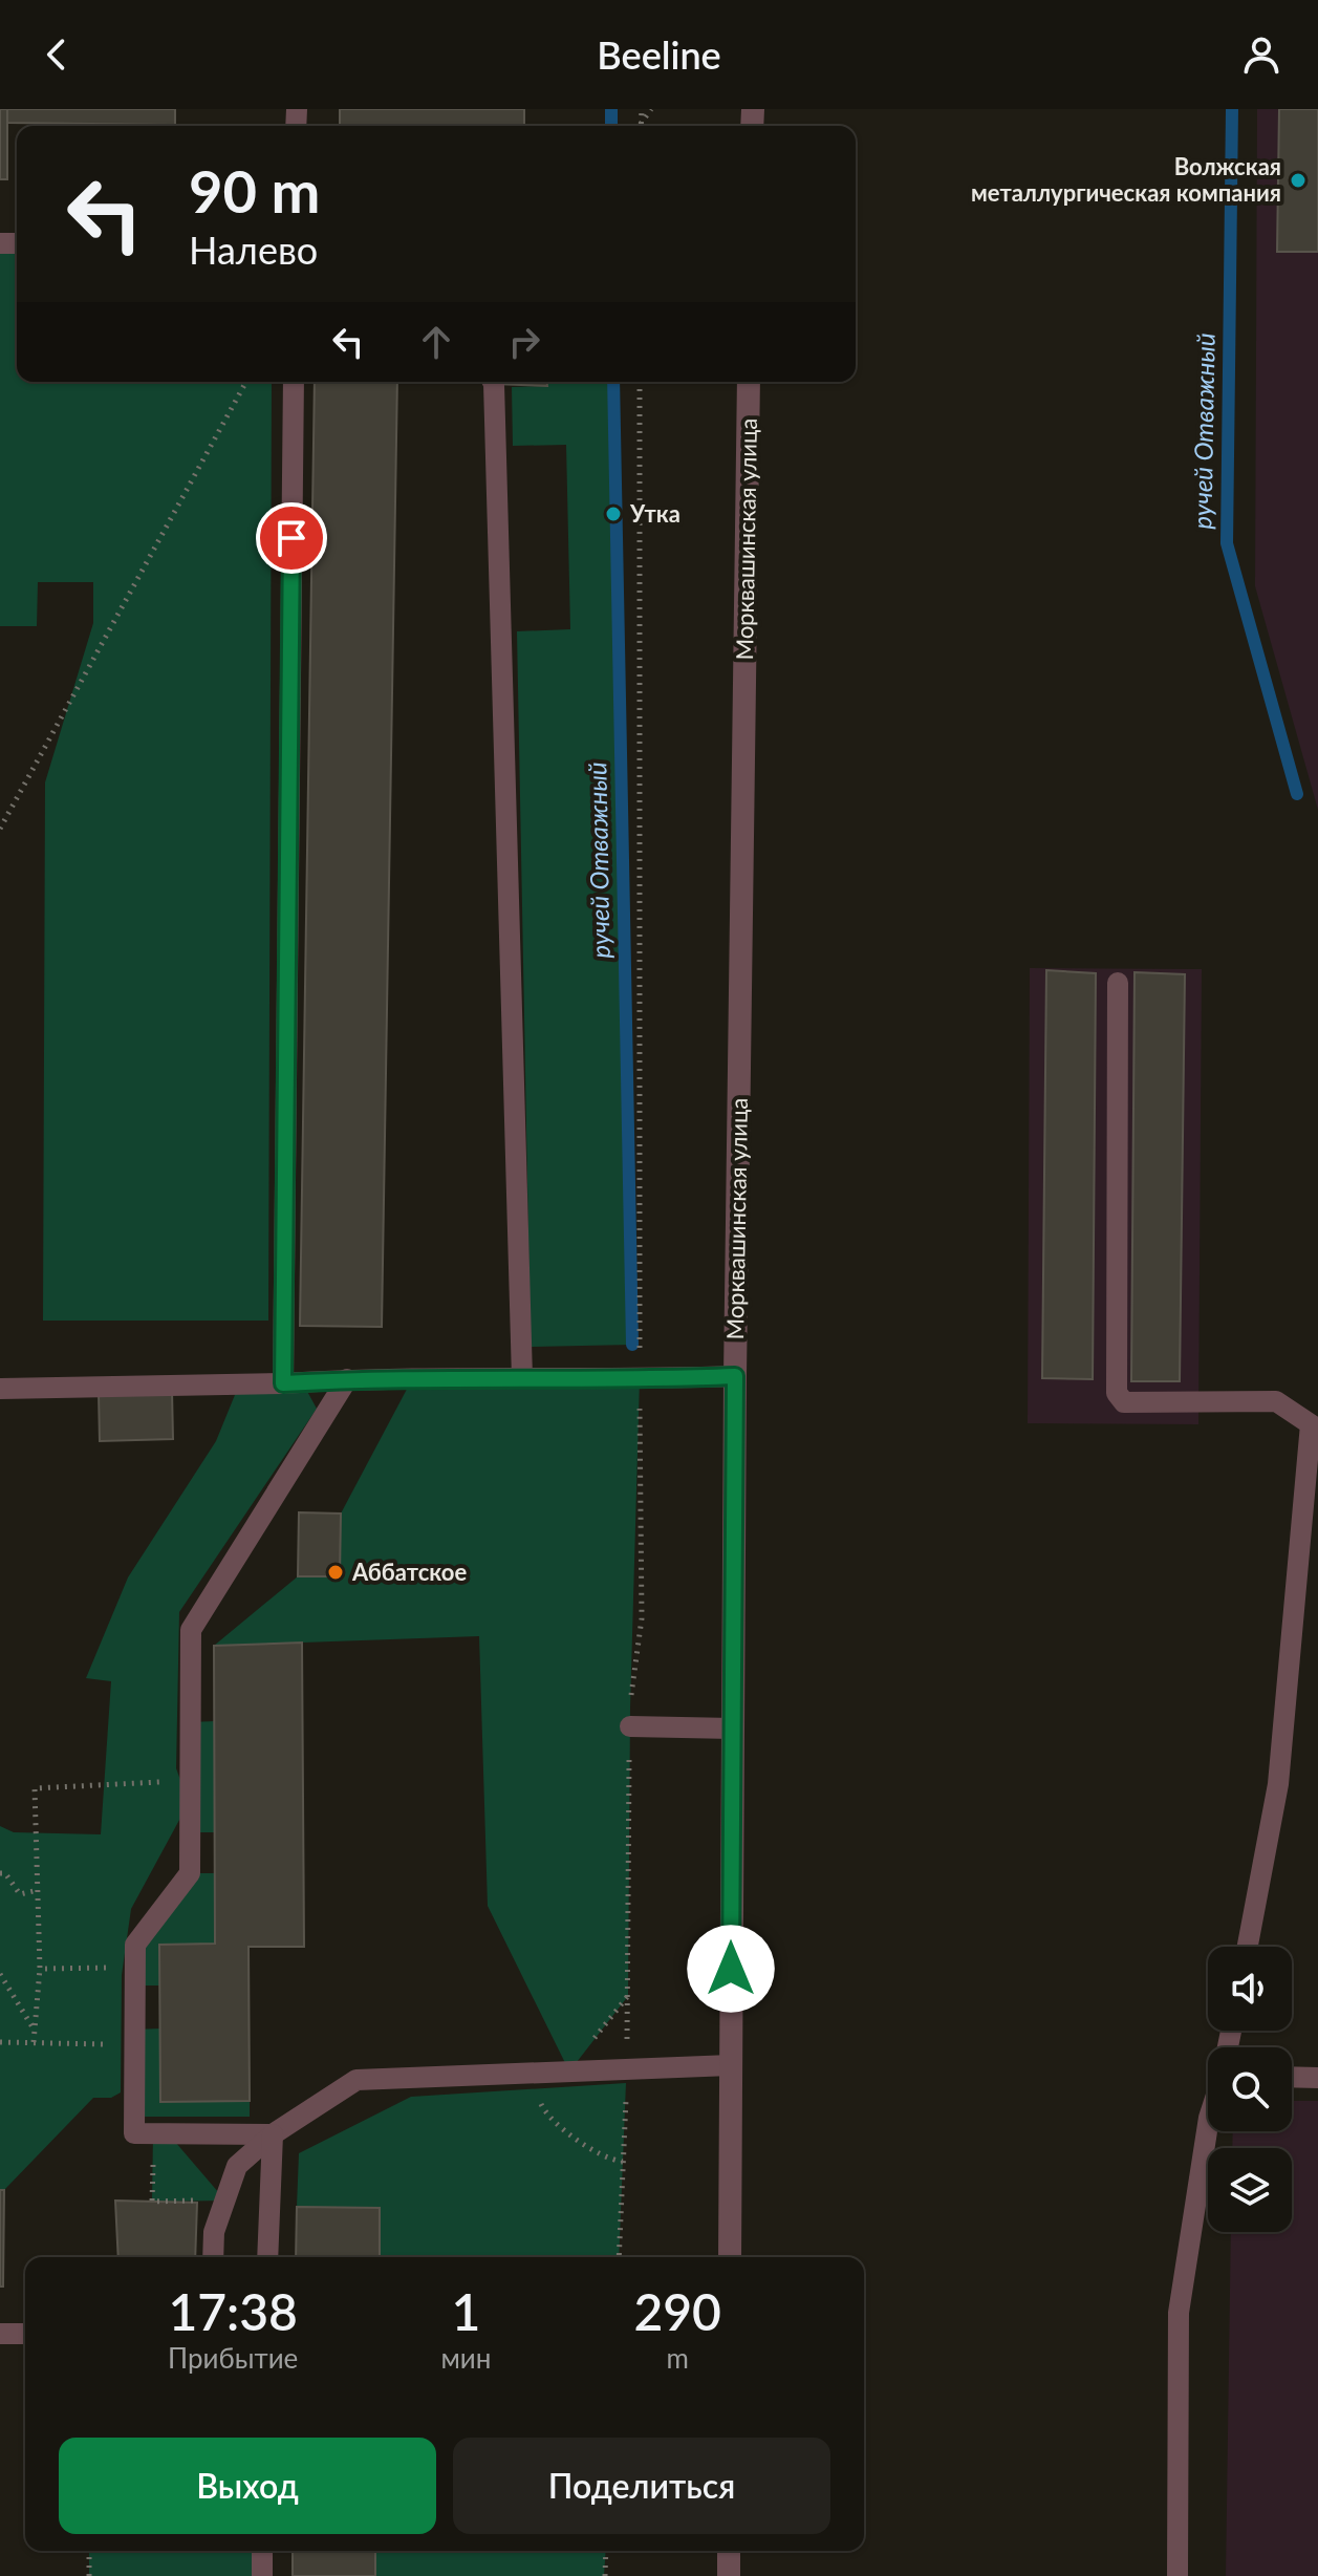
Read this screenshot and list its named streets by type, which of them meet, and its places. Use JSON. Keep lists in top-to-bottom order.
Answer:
{
  "streets": {
    "street": ["Морквашинская улица"]
  },
  "water": ["ручей Отважный"],
  "places": ["Волжская металлургическая компания", "Утка", "Аббатское"],
  "page": {
    "header": "Beeline",
    "turn": ["90 m", "Налево"],
    "eta": [
      "17:38",
      "Прибытие",
      "1",
      "мин",
      "290",
      "m"
    ],
    "buttons": ["Выход", "Поделиться"]
  }
}
